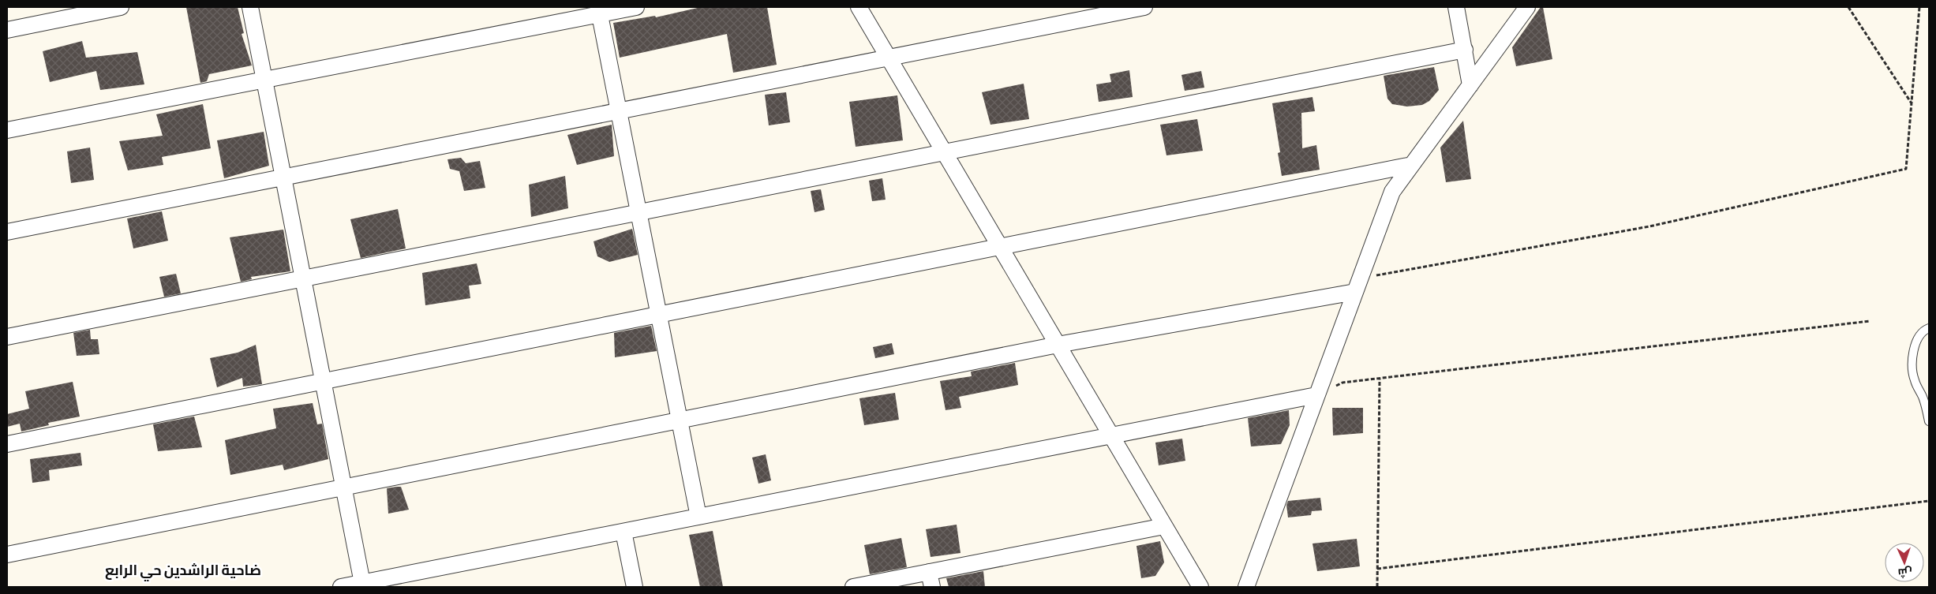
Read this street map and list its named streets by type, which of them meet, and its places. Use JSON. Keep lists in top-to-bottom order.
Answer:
{
  "districts": ["ضاحية الراشدين حي الرابع"],
  "north": "bottom"
}
